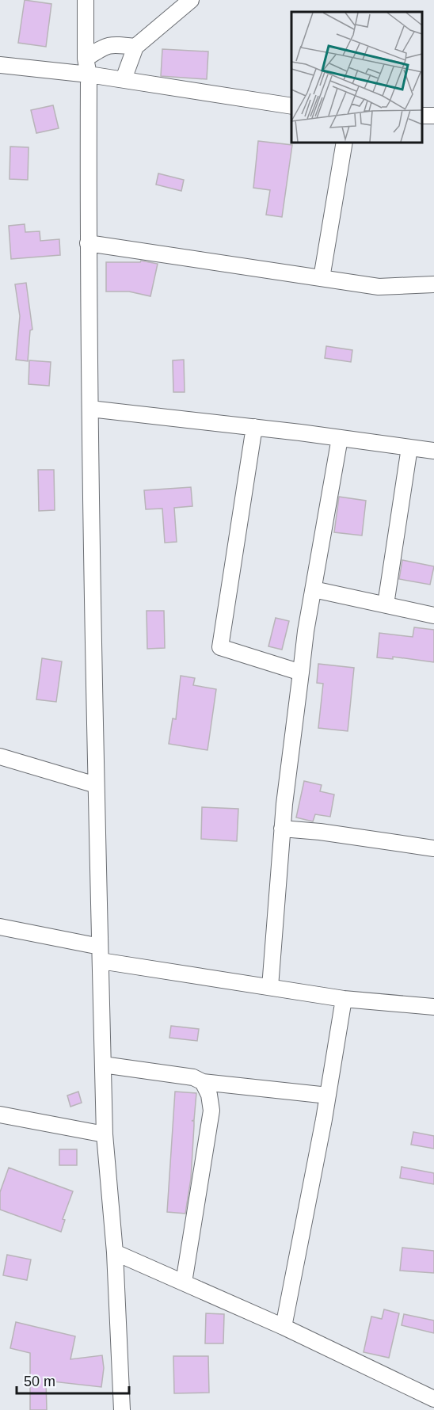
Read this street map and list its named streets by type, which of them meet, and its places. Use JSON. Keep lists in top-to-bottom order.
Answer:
{
  "scale_bar": "50 m"
}
